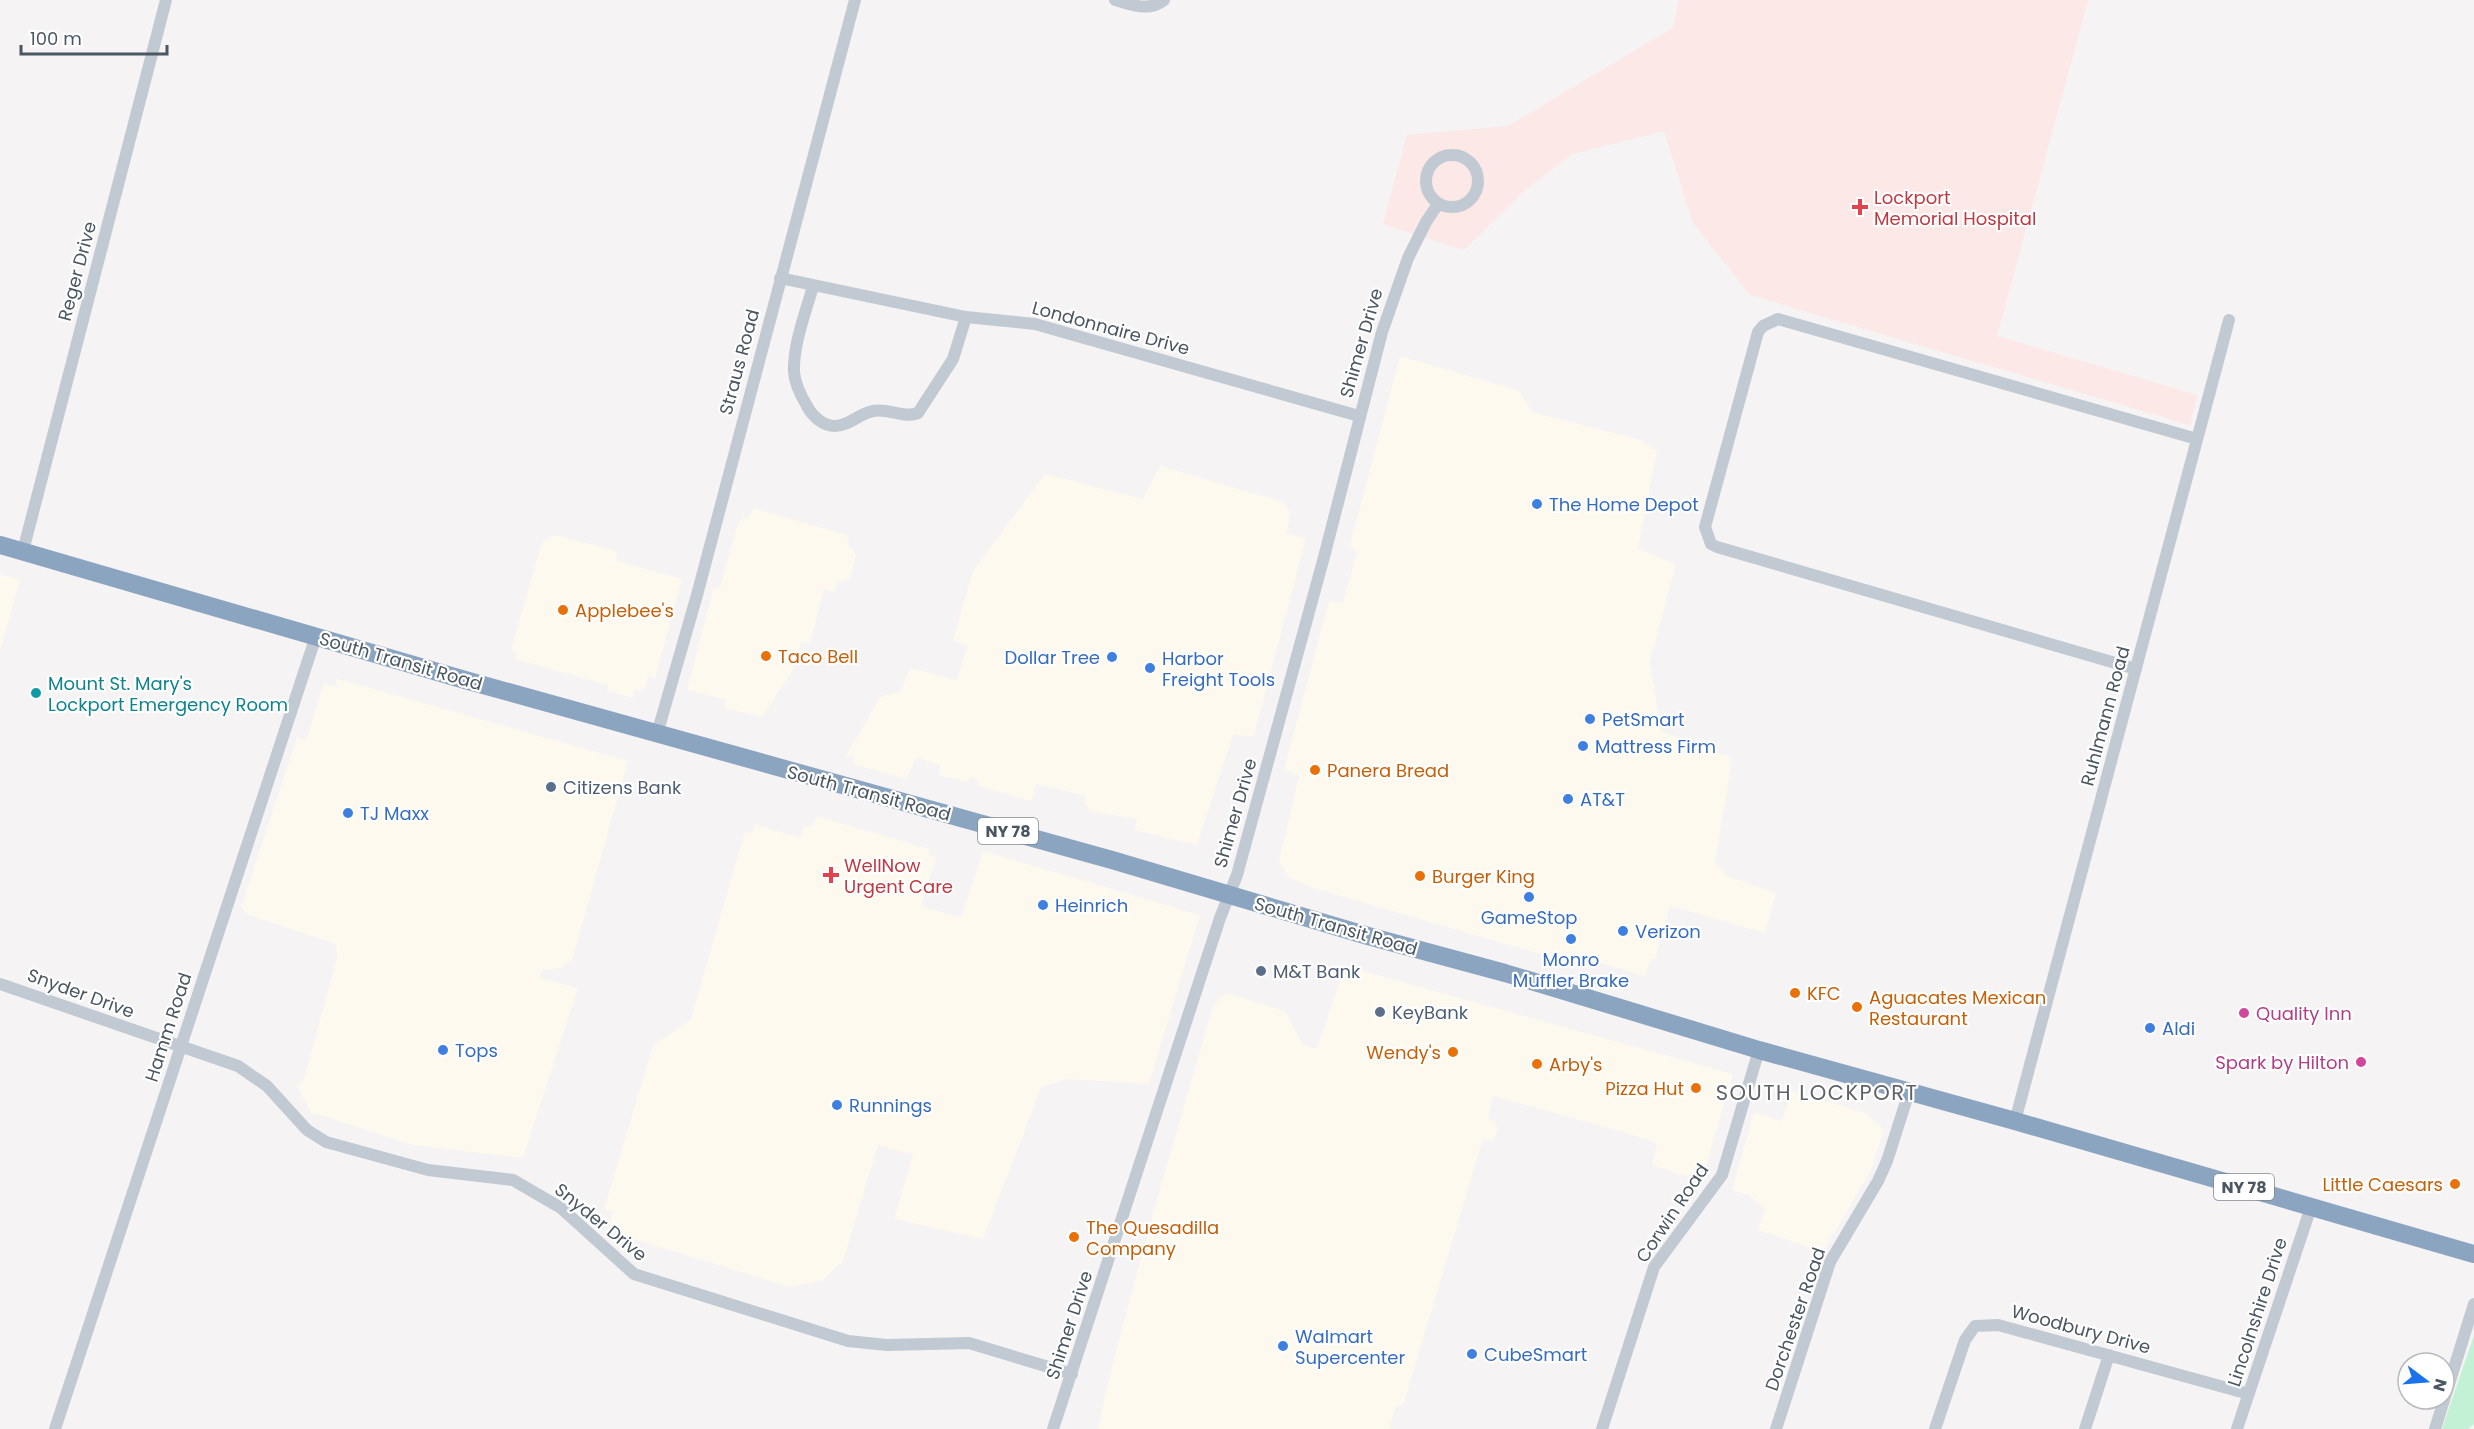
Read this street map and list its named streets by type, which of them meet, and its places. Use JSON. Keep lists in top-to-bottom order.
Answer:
{
  "streets": {
    "highway": ["South Transit Road", "NY 78"],
    "street": [
      "Reger Drive",
      "Londonnaire Drive",
      "Shimer Drive",
      "Straus Road",
      "Ruhlmann Road",
      "Snyder Drive",
      "Hamm Road",
      "Corwin Road",
      "Lincolnshire Drive",
      "Dorchester Road",
      "Woodbury Drive"
    ]
  },
  "crossings": [
    ["Reger Drive", "South Transit Road"],
    ["Londonnaire Drive", "Shimer Drive"],
    ["Londonnaire Drive", "Straus Road"],
    ["Shimer Drive", "South Transit Road"],
    ["Shimer Drive", "Snyder Drive"],
    ["Straus Road", "South Transit Road"],
    ["South Transit Road", "Ruhlmann Road"],
    ["South Transit Road", "NY 78"],
    ["South Transit Road", "Hamm Road"],
    ["South Transit Road", "Corwin Road"],
    ["South Transit Road", "Dorchester Road"],
    ["Ruhlmann Road", "NY 78"],
    ["NY 78", "Lincolnshire Drive"],
    ["Snyder Drive", "Hamm Road"],
    ["Lincolnshire Drive", "Woodbury Drive"]
  ],
  "districts": ["SOUTH LOCKPORT"],
  "places": {
    "health": ["Lockport Memorial Hospital", "WellNow Urgent Care"],
    "other": [
      "The Home Depot",
      "Applebee's",
      "Taco Bell",
      "Dollar Tree",
      "Harbor Freight Tools",
      "Mount St. Mary's Lockport Emergency Room",
      "PetSmart",
      "Mattress Firm",
      "Panera Bread",
      "Citizens Bank",
      "AT&T",
      "TJ Maxx",
      "Burger King",
      "GameStop",
      "Heinrich",
      "Verizon",
      "Monro Muffler Brake",
      "M&T Bank",
      "KFC",
      "Aguacates Mexican Restaurant",
      "KeyBank",
      "Quality Inn",
      "Aldi",
      "Tops",
      "Wendy's",
      "Spark by Hilton",
      "Arby's",
      "Pizza Hut",
      "Runnings",
      "Little Caesars",
      "The Quesadilla Company",
      "Walmart Supercenter",
      "CubeSmart"
    ]
  },
  "scale_bar": "100 m",
  "north": "right"
}
